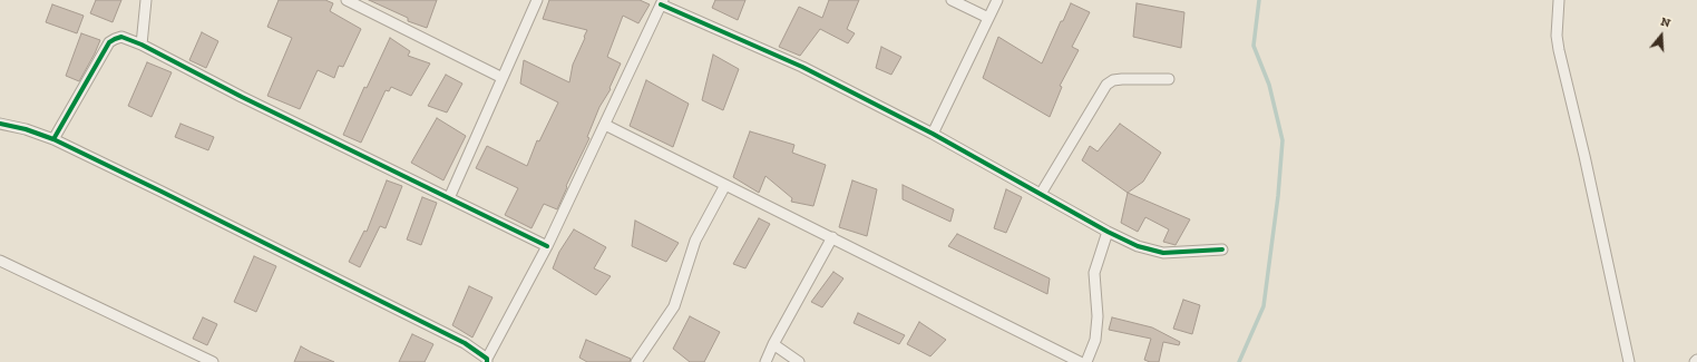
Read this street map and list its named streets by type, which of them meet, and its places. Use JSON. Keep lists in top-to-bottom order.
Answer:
{
  "north": "top"
}
